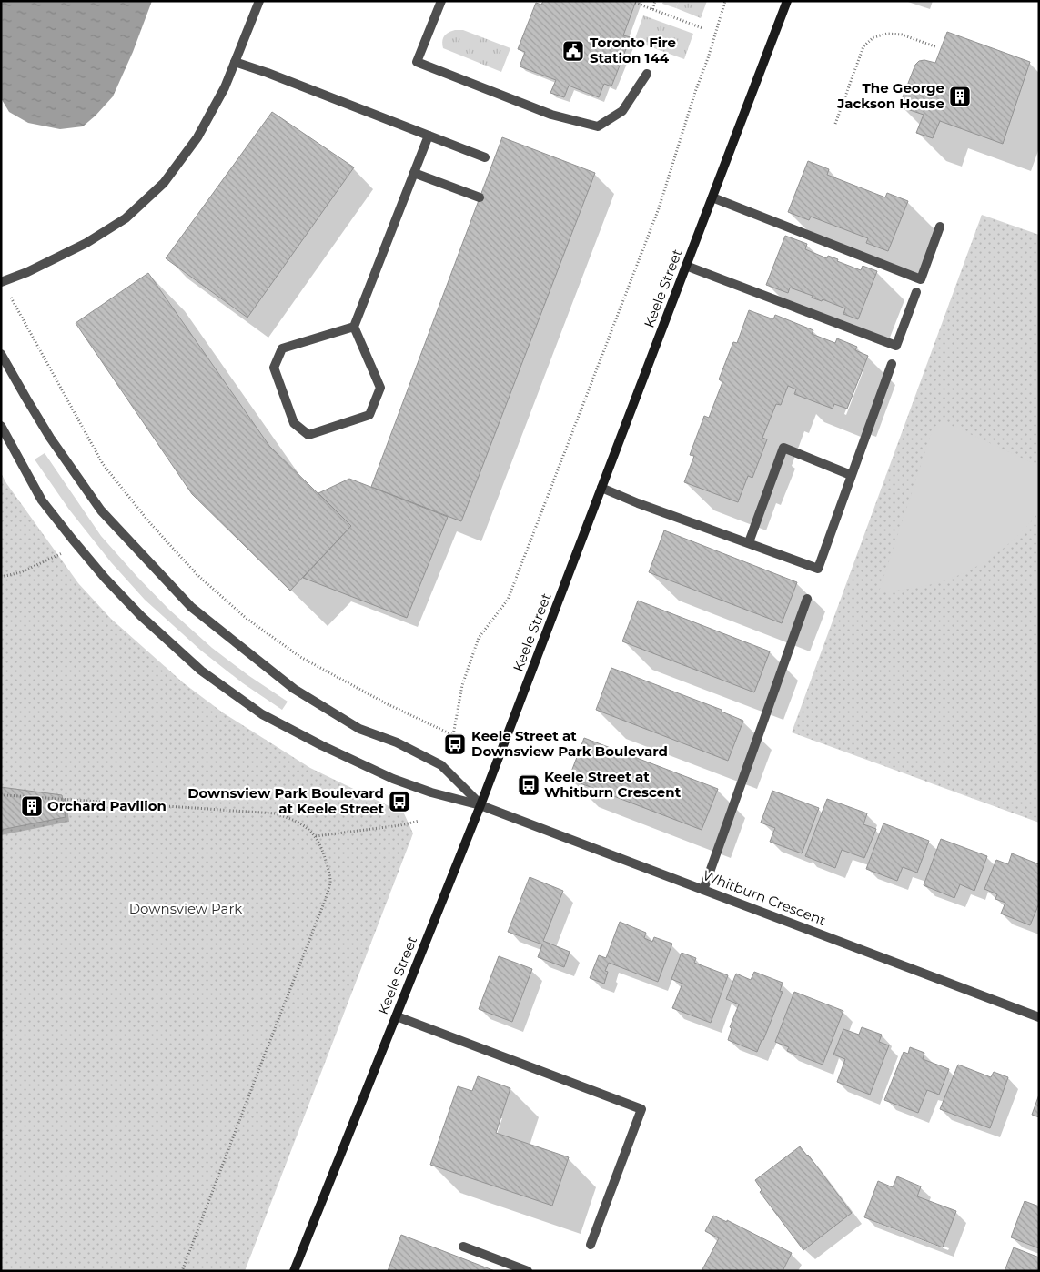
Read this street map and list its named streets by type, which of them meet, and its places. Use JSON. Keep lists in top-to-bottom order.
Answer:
{
  "streets": {
    "main road": ["Keele Street"],
    "street": ["Whitburn Crescent"]
  },
  "crossings": [
    ["Keele Street", "Whitburn Crescent"]
  ],
  "parks": ["Downsview Park"],
  "places": {
    "public building": ["Toronto Fire Station 144"],
    "building": ["The George Jackson House", "Orchard Pavilion"],
    "bus stop": ["Keele Street at Downsview Park Boulevard", "Keele Street at Whitburn Crescent", "Downsview Park Boulevard at Keele Street"]
  }
}
